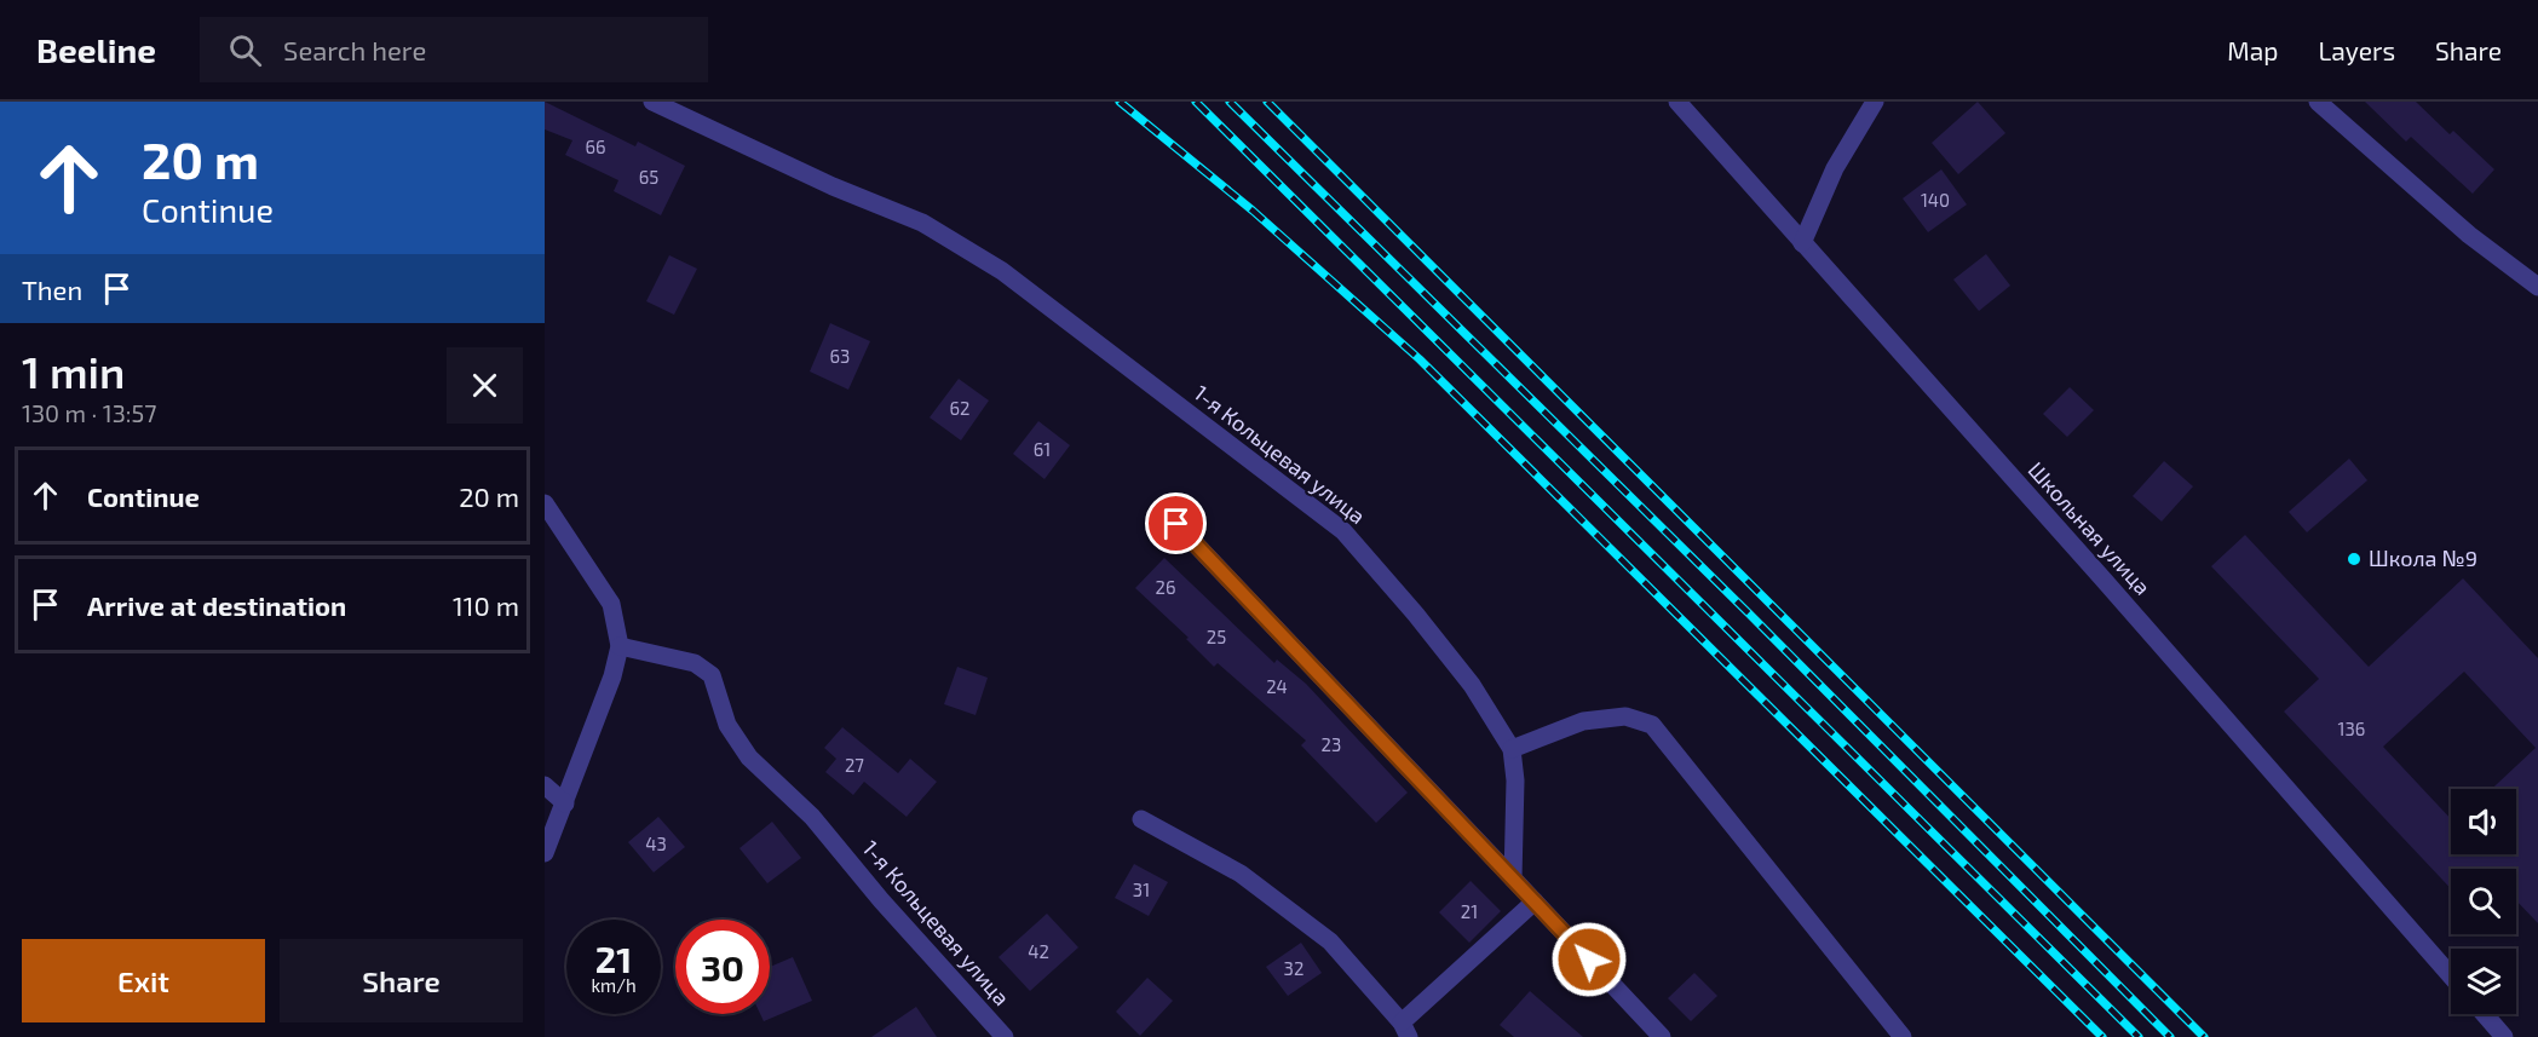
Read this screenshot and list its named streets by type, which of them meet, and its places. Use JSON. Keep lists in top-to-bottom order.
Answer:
{
  "streets": {
    "street": ["1-я Кольцевая улица", "Школьная улица"]
  },
  "places": ["Школа №9"],
  "house_numbers": [
    "66",
    "65",
    "140",
    "63",
    "62",
    "61",
    "26",
    "25",
    "24",
    "136",
    "23",
    "27",
    "43",
    "31",
    "21",
    "42",
    "32"
  ],
  "page": {
    "header": "Beeline",
    "search": "Search here",
    "nav": ["Map", "Layers", "Share"],
    "turn": ["20 m", "Continue"],
    "then": "Then",
    "heading": ["1 min", "130 m · 13:57"],
    "list": [
      {
        "name": "Continue",
        "value": "20 m"
      },
      {
        "name": "Arrive at destination",
        "value": "110 m"
      }
    ],
    "speed": "21 km/h",
    "limit": "30",
    "buttons": ["Exit", "Share"]
  }
}
